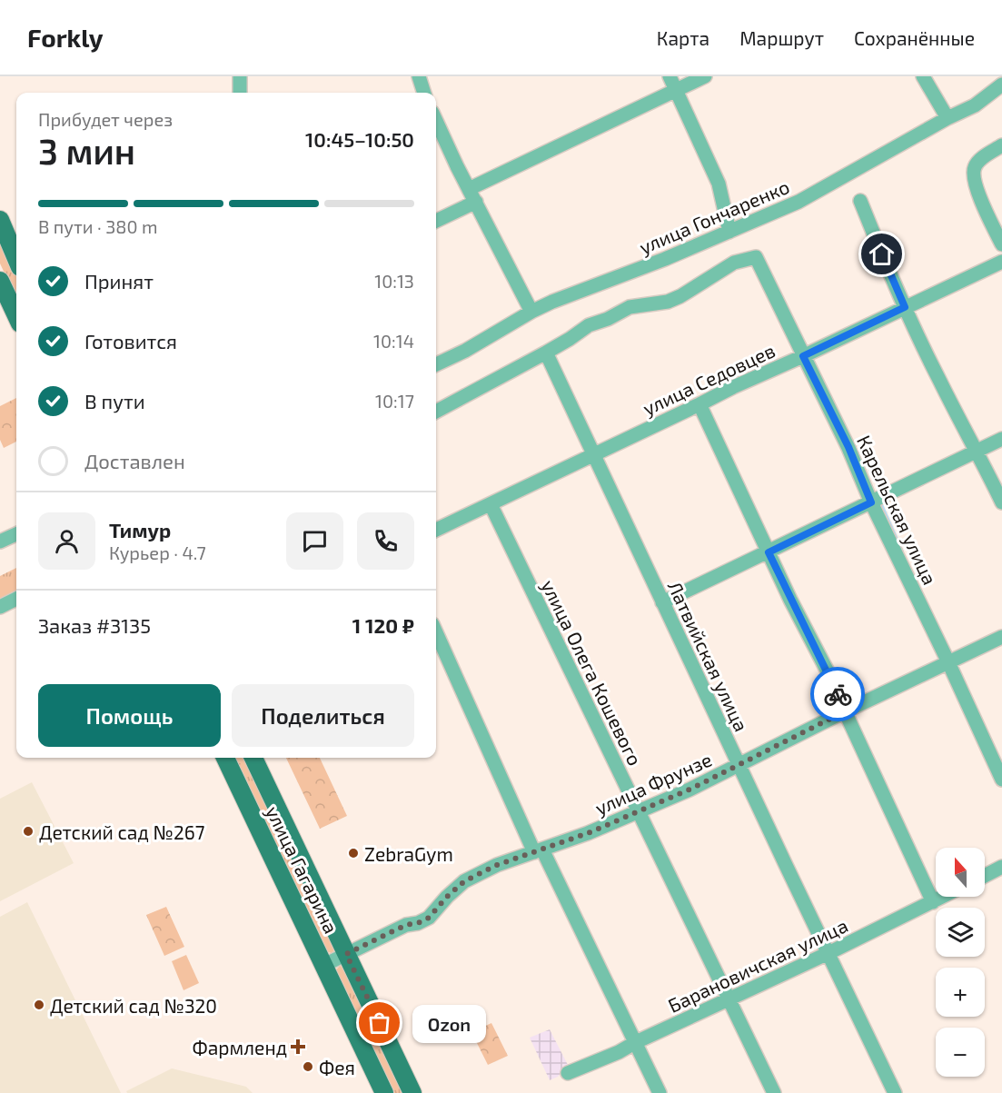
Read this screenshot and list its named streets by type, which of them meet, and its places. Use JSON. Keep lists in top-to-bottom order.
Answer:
{
  "streets": {
    "main road": ["улица Гагарина"],
    "street": [
      "улица Гончаренко",
      "улица Седовцев",
      "Карельская улица",
      "Латвийская улица",
      "улица Олега Кошевого",
      "улица Фрунзе",
      "Барановичская улица"
    ]
  },
  "crossings": [
    ["улица Седовцев", "Карельская улица"],
    ["улица Седовцев", "Латвийская улица"],
    ["улица Седовцев", "улица Олега Кошевого"],
    ["Карельская улица", "Латвийская улица"],
    ["Карельская улица", "улица Фрунзе"],
    ["Латвийская улица", "улица Фрунзе"],
    ["Латвийская улица", "Барановичская улица"],
    ["улица Олега Кошевого", "улица Фрунзе"],
    ["улица Олега Кошевого", "Барановичская улица"],
    ["улица Фрунзе", "улица Гагарина"]
  ],
  "places": {
    "other": [
      "Детский сад №267",
      "ZebraGym",
      "Детский сад №320",
      "Ozon",
      "Фея"
    ],
    "health": ["Фармленд"]
  },
  "north": "top",
  "page": {
    "header": "Forkly",
    "nav": ["Карта", "Маршрут", "Сохранённые"],
    "heading": ["3 мин", "Прибудет через", "10:45–10:50"],
    "panel": [
      "Тимур",
      "Курьер · 4.7",
      "Заказ #3135",
      "1 120 ₽"
    ],
    "bar": "В пути · 380 m",
    "list": [
      ["Принят", "10:13"],
      ["Готовится", "10:14"],
      ["В пути", "10:17"],
      "Доставлен"
    ],
    "buttons": ["Помощь", "Поделиться"],
    "map_buttons": ["+", "−"],
    "bubble": "Ozon"
  }
}
